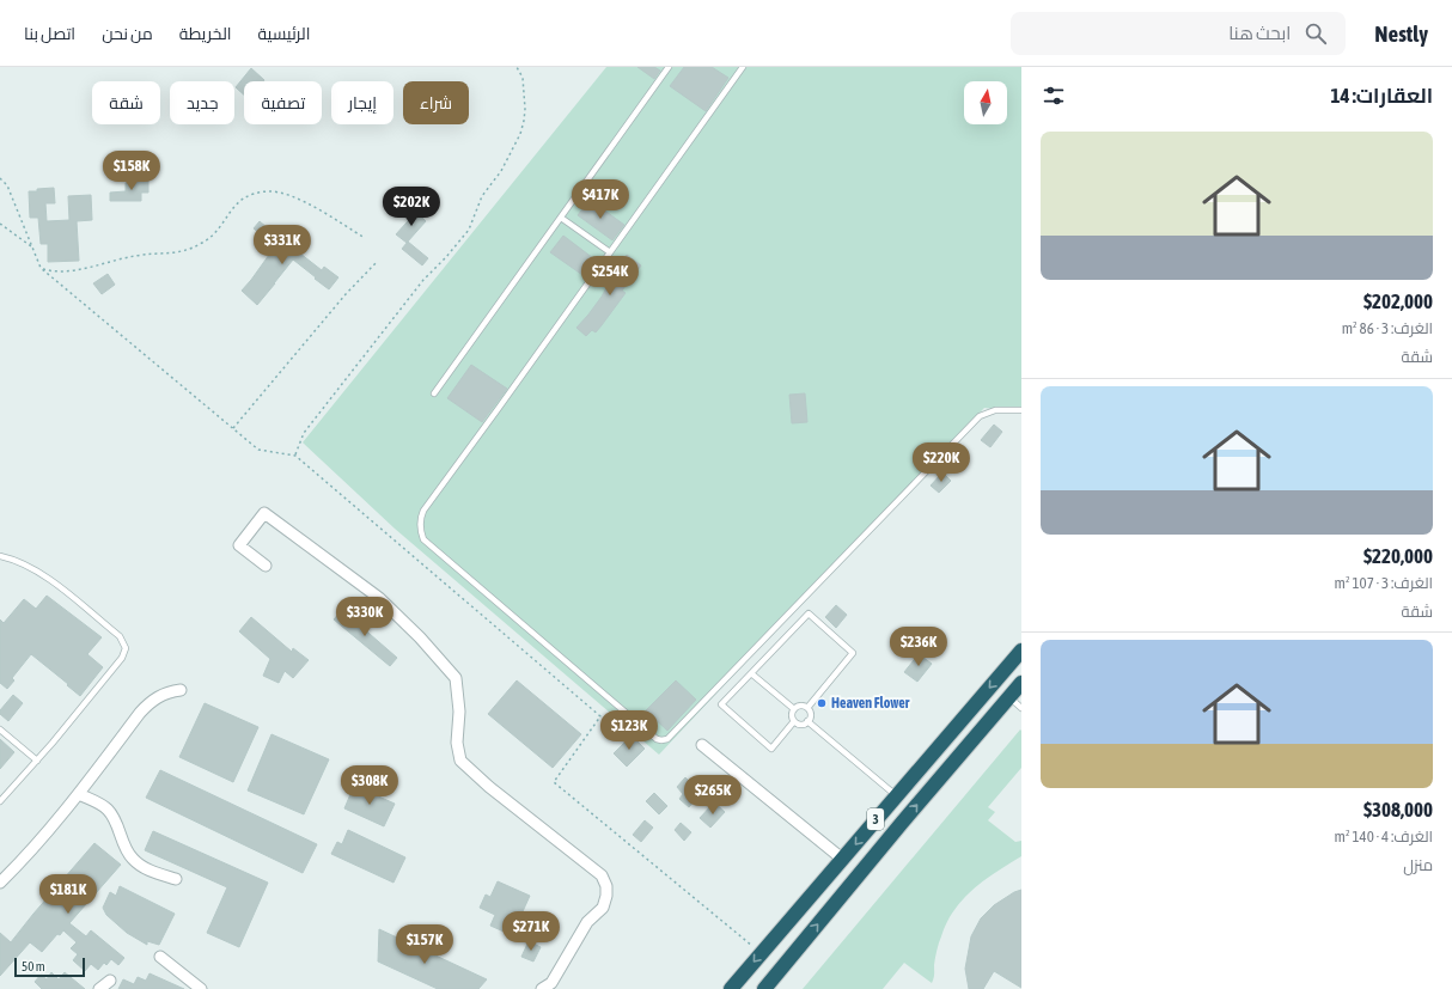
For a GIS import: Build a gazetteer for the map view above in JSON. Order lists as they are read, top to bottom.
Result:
{
  "streets": {
    "highway": ["3"]
  },
  "places": ["Heaven Flower"],
  "scale_bar": "50 m",
  "north": "top",
  "page": {
    "header": "Nestly",
    "search": "ابحث هنا",
    "nav": [
      "الرئيسية",
      "الخريطة",
      "من نحن",
      "اتصل بنا"
    ],
    "heading": "العقارات: 14",
    "chip": [
      "شراء",
      "إيجار",
      "تصفية",
      "جديد",
      "شقة"
    ],
    "list": [
      {
        "name": "$202,000",
        "note": "الغرف: 3 · 86 m² · شقة"
      },
      {
        "name": "$220,000",
        "note": "الغرف: 3 · 107 m² · شقة"
      },
      {
        "name": "$308,000",
        "note": "الغرف: 4 · 140 m² · منزل"
      }
    ],
    "price": [
      "$158K",
      "$417K",
      "$202K",
      "$331K",
      "$254K",
      "$220K",
      "$330K",
      "$236K",
      "$123K",
      "$308K",
      "$265K",
      "$181K",
      "$271K",
      "$157K"
    ],
    "scale": "50 m"
  }
}
